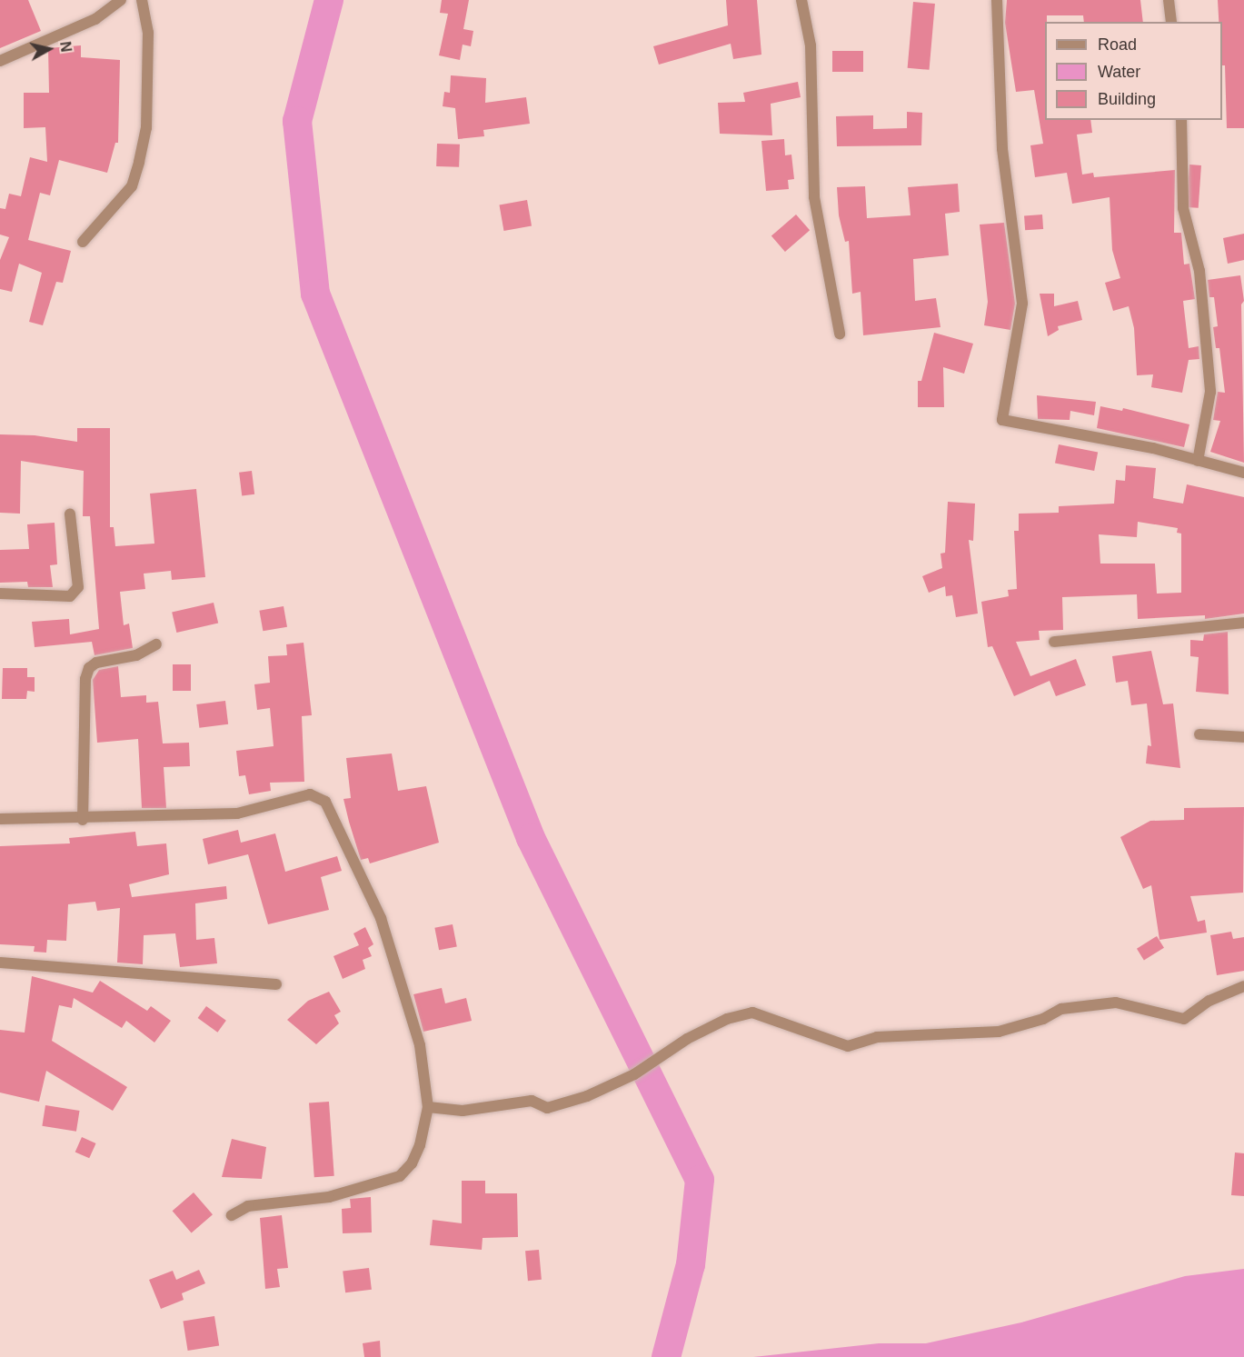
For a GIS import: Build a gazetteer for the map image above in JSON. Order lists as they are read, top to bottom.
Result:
{
  "legend": ["Road", "Water", "Building"],
  "north": "right"
}
